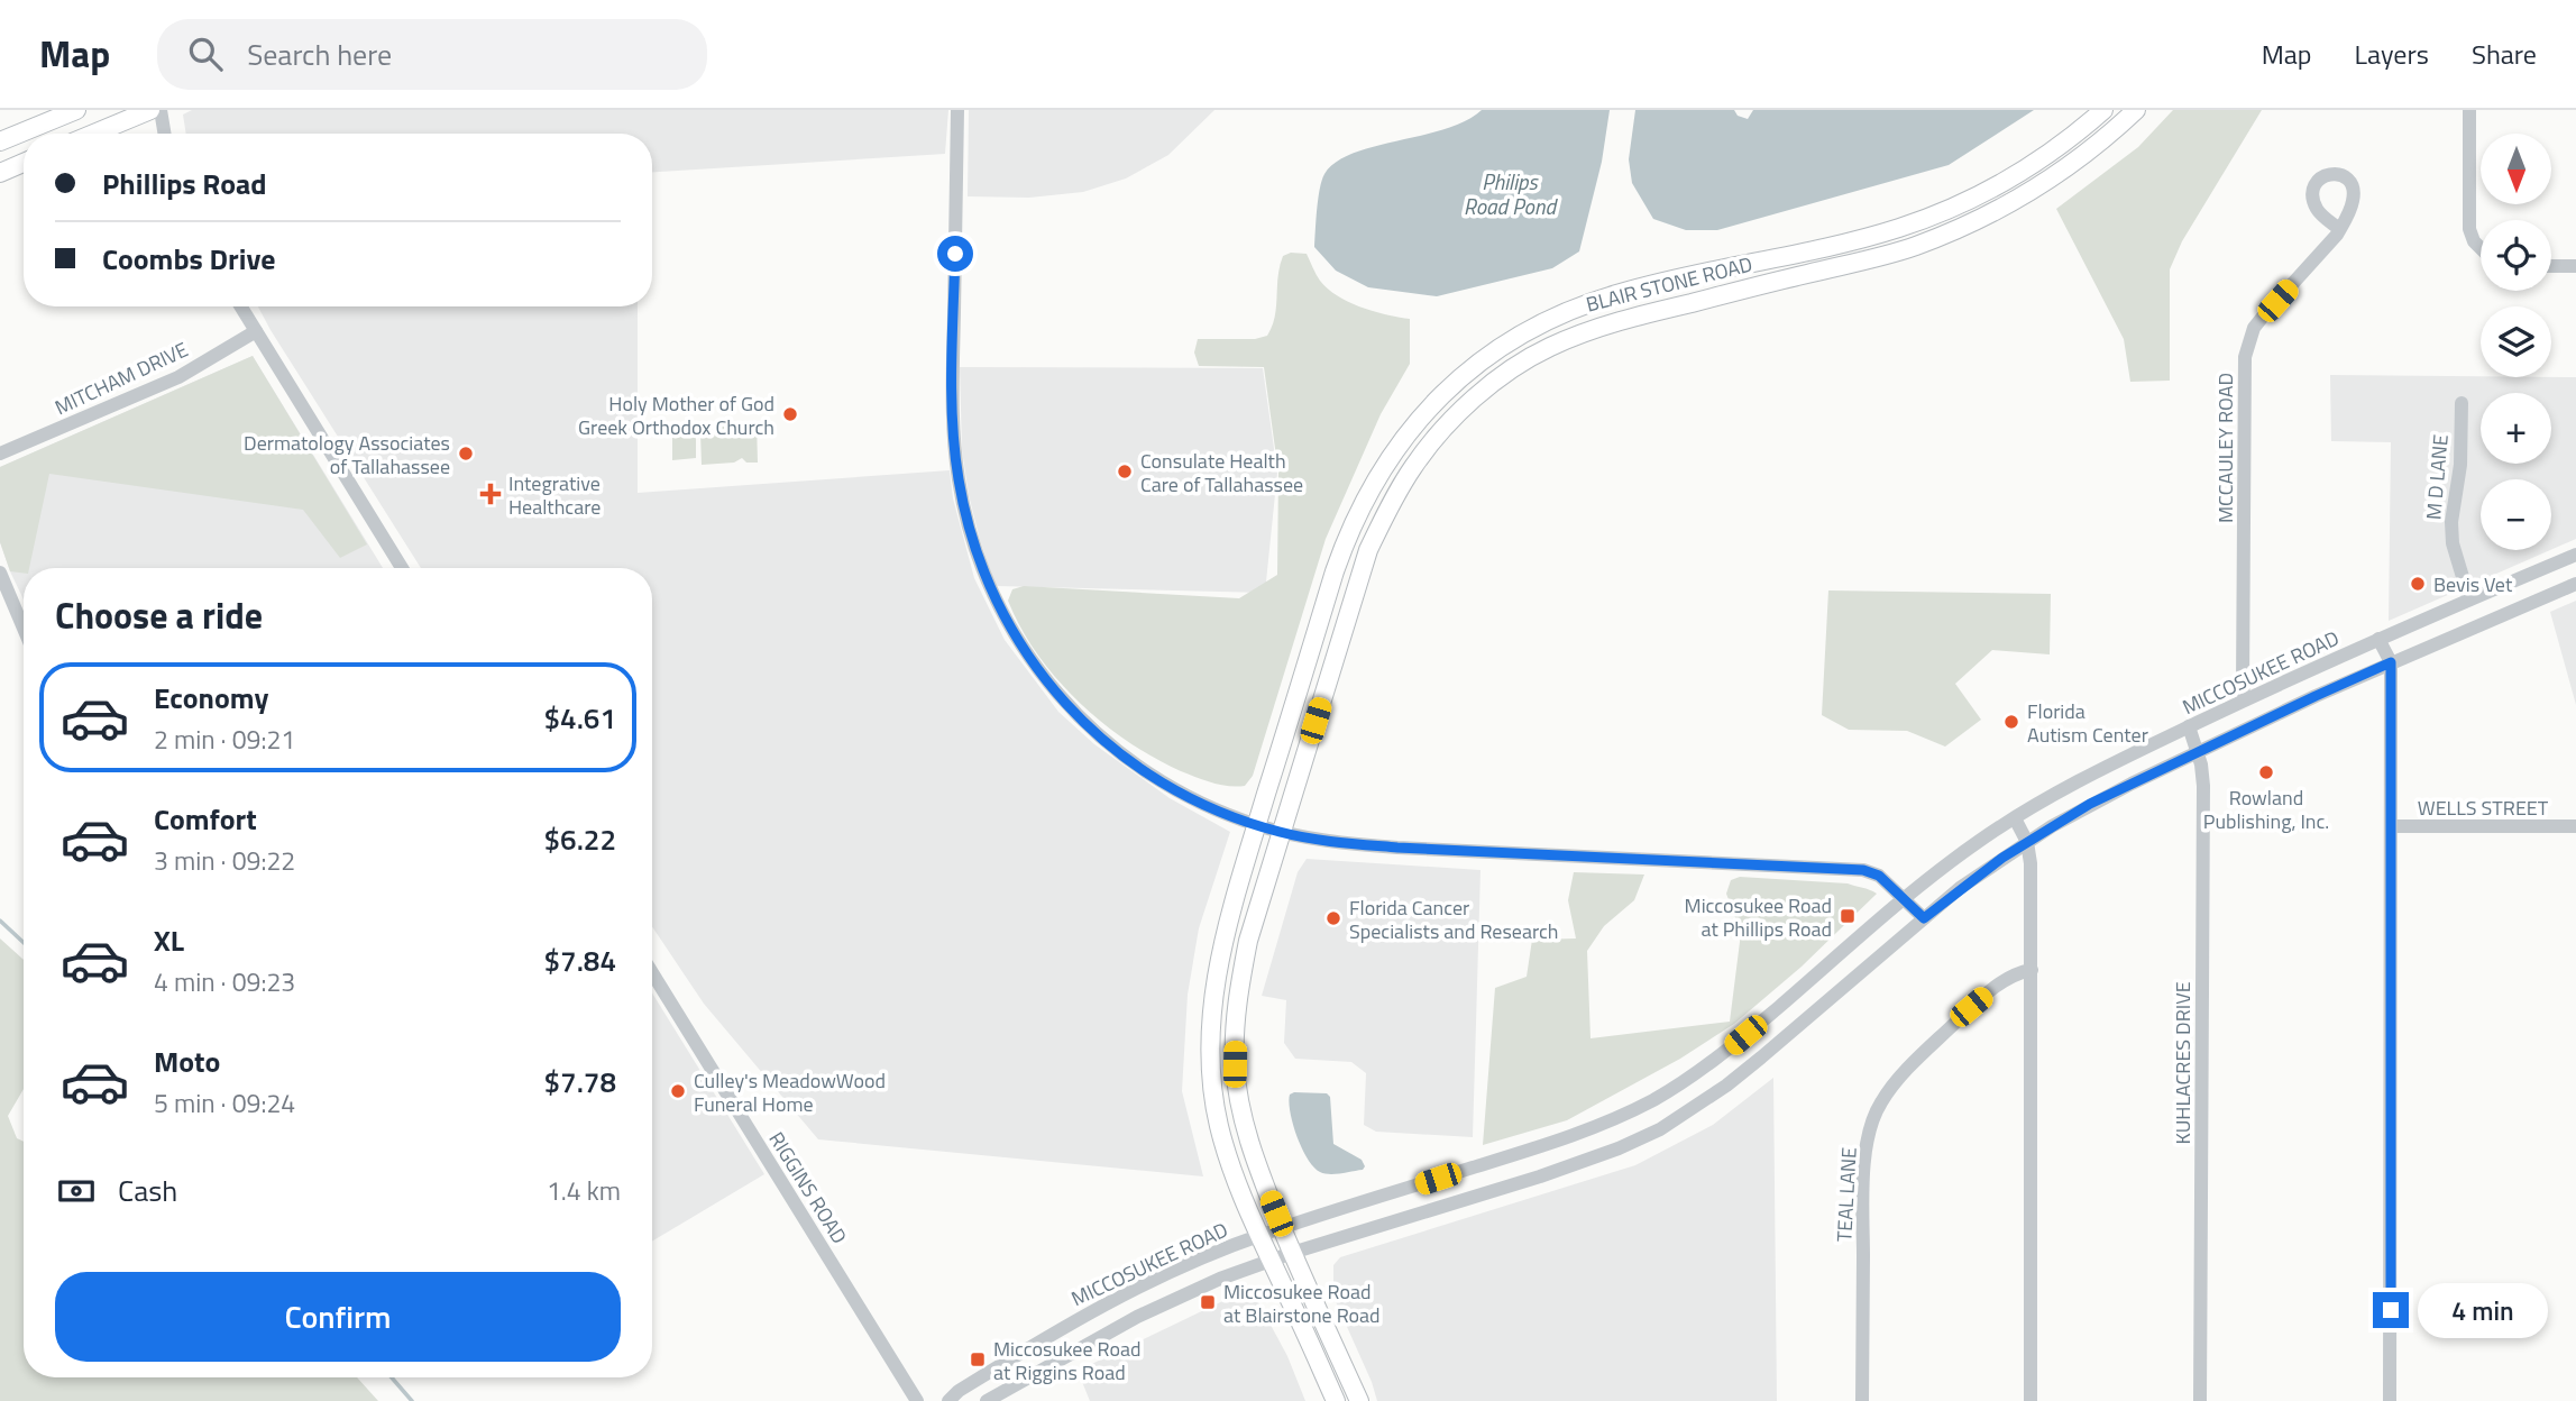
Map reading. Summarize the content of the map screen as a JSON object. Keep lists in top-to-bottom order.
{
  "streets": {
    "main road": ["BLAIR STONE ROAD"],
    "street": [
      "MITCHAM DRIVE",
      "MCCAULEY ROAD",
      "M D LANE",
      "MICCOSUKEE ROAD",
      "WELLS STREET",
      "KUHLACRES DRIVE",
      "RIGGINS ROAD",
      "TEAL LANE"
    ]
  },
  "crossings": [
    ["BLAIR STONE ROAD", "MICCOSUKEE ROAD"],
    ["MCCAULEY ROAD", "MICCOSUKEE ROAD"],
    ["M D LANE", "MICCOSUKEE ROAD"],
    ["MICCOSUKEE ROAD", "KUHLACRES DRIVE"]
  ],
  "water": ["Philips Road Pond"],
  "places": {
    "other": [
      "Holy Mother of God Greek Orthodox Church",
      "Dermatology Associates of Tallahassee",
      "Consulate Health Care of Tallahassee",
      "Bevis Vet",
      "Florida Autism Center",
      "Rowland Publishing, Inc.",
      "Florida Cancer Specialists and Research",
      "Culley's MeadowWood Funeral Home"
    ],
    "health": ["Integrative Healthcare"],
    "transit": ["Miccosukee Road at Phillips Road", "Miccosukee Road at Blairstone Road", "Miccosukee Road at Riggins Road"]
  },
  "north": "bottom",
  "page": {
    "header": "Map",
    "search": "Search here",
    "nav": ["Map", "Layers", "Share"],
    "map_buttons": ["+", "−"],
    "banner": ["Phillips Road", "Coombs Drive"],
    "heading": "Choose a ride",
    "list": [
      {
        "name": "Economy",
        "note": "2 min · 09:21",
        "value": "$4.61"
      },
      {
        "name": "Comfort",
        "note": "3 min · 09:22",
        "value": "$6.22"
      },
      {
        "name": "XL",
        "note": "4 min · 09:23",
        "value": "$7.84"
      },
      {
        "name": "Moto",
        "note": "5 min · 09:24",
        "value": "$7.78"
      }
    ],
    "pay": ["Cash", "1.4 km"],
    "buttons": "Confirm",
    "bubble": "4 min"
  }
}
